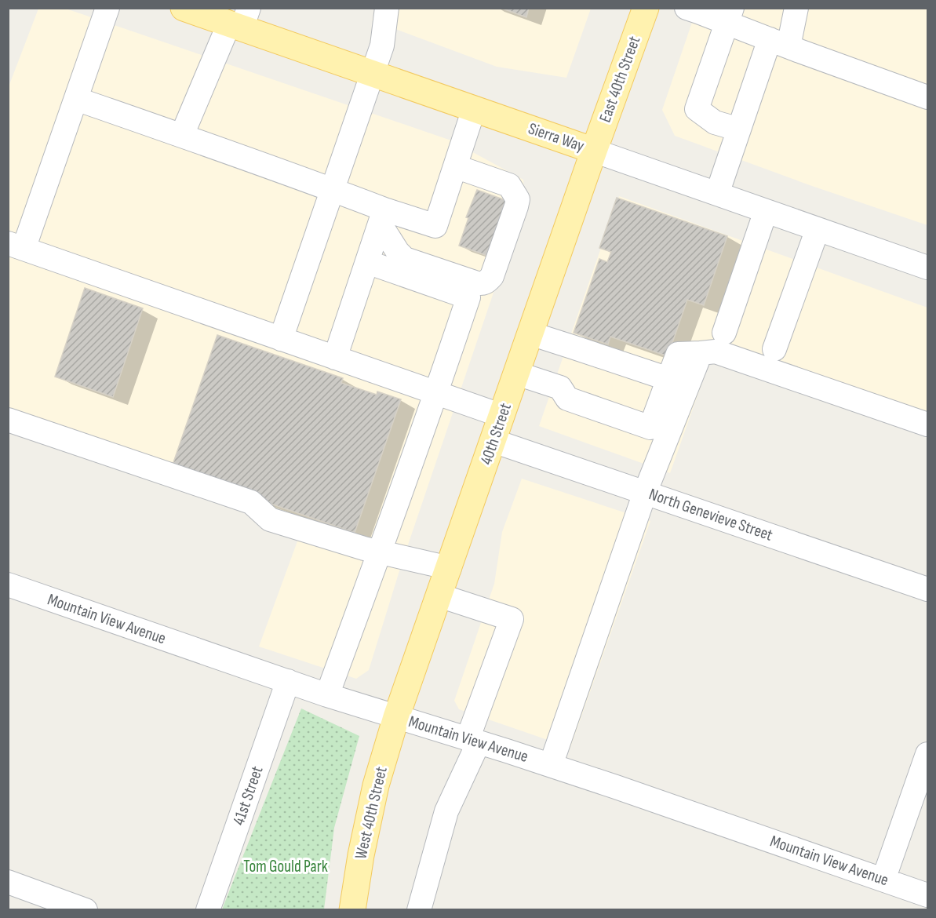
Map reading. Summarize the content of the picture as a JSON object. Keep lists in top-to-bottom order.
{
  "streets": {
    "main road": [
      "East 40th Street",
      "Sierra Way",
      "40th Street",
      "West 40th Street"
    ],
    "street": ["North Genevieve Street", "Mountain View Avenue", "41st Street"]
  },
  "crossings": [
    ["East 40th Street", "Sierra Way"],
    ["East 40th Street", "40th Street"],
    ["Sierra Way", "40th Street"],
    ["40th Street", "North Genevieve Street"],
    ["40th Street", "Mountain View Avenue"],
    ["40th Street", "West 40th Street"],
    ["Mountain View Avenue", "41st Street"],
    ["Mountain View Avenue", "West 40th Street"]
  ],
  "parks": ["Tom Gould Park"]
}
